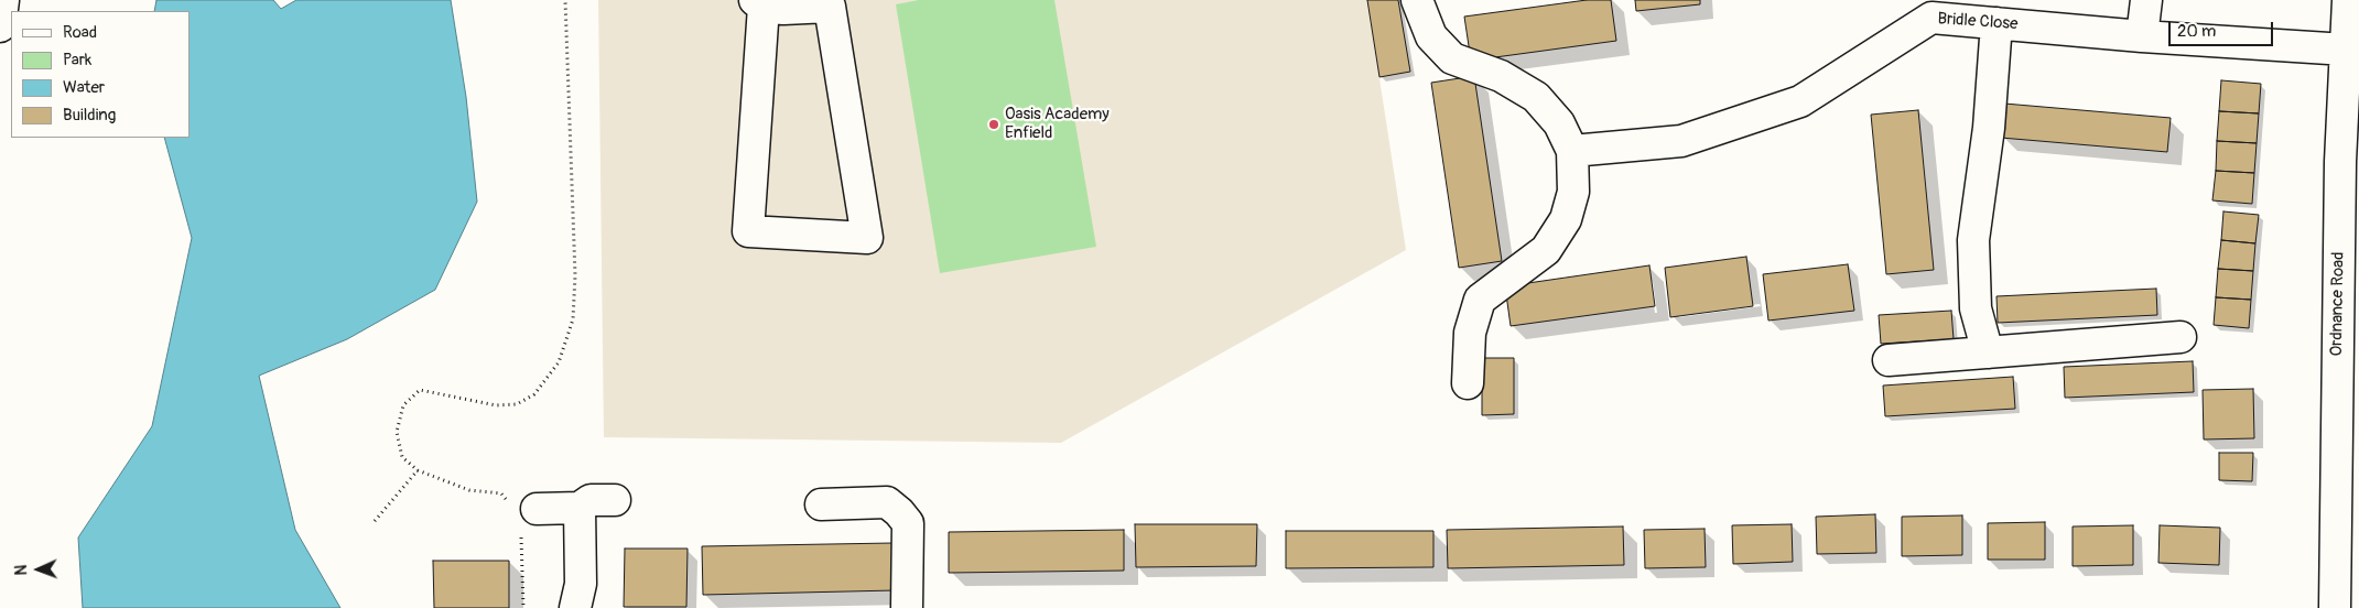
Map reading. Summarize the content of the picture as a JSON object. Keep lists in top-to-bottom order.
{
  "streets": {
    "street": ["Bridle Close", "Ordnance Road"]
  },
  "crossings": [
    ["Bridle Close", "Ordnance Road"]
  ],
  "places": ["Oasis Academy Enfield"],
  "legend": [
    "Road",
    "Park",
    "Water",
    "Building"
  ],
  "scale_bar": "20 m",
  "north": "left"
}
